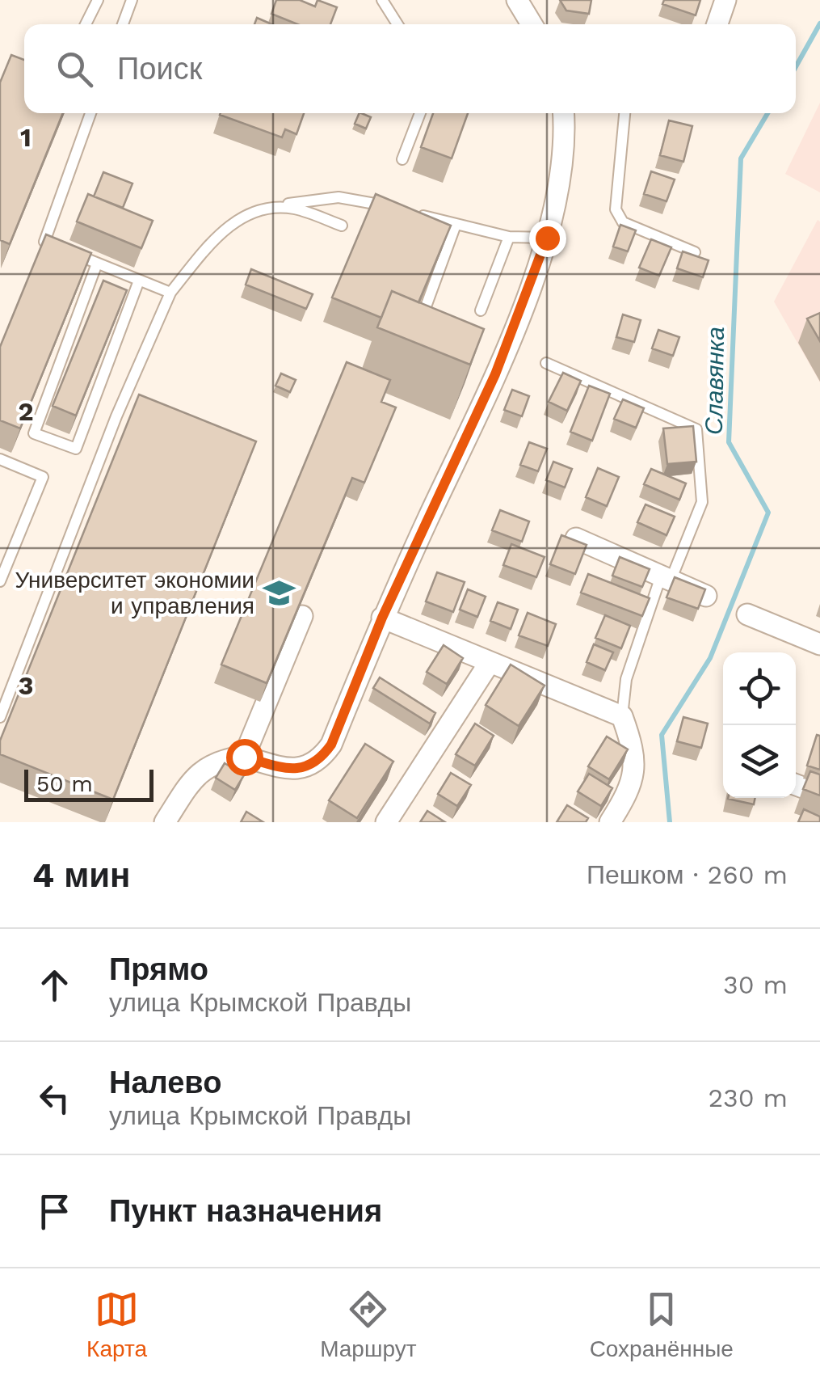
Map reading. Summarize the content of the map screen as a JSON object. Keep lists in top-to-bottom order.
{
  "water": ["Славянка"],
  "places": {
    "school or university": ["Университет экономии и управления"]
  },
  "scale_bar": "50 m",
  "page": {
    "search": "Поиск",
    "scale": "50 m",
    "heading": ["4 мин", "Пешком · 260 m"],
    "list": [
      ["Прямо", "улица Крымской Правды", "30 m"],
      ["Налево", "улица Крымской Правды", "230 m"],
      "Пункт назначения"
    ],
    "nav": ["Карта", "Маршрут", "Сохранённые"]
  },
  "grid": {
    "rows": ["1", "2", "3"]
  }
}
